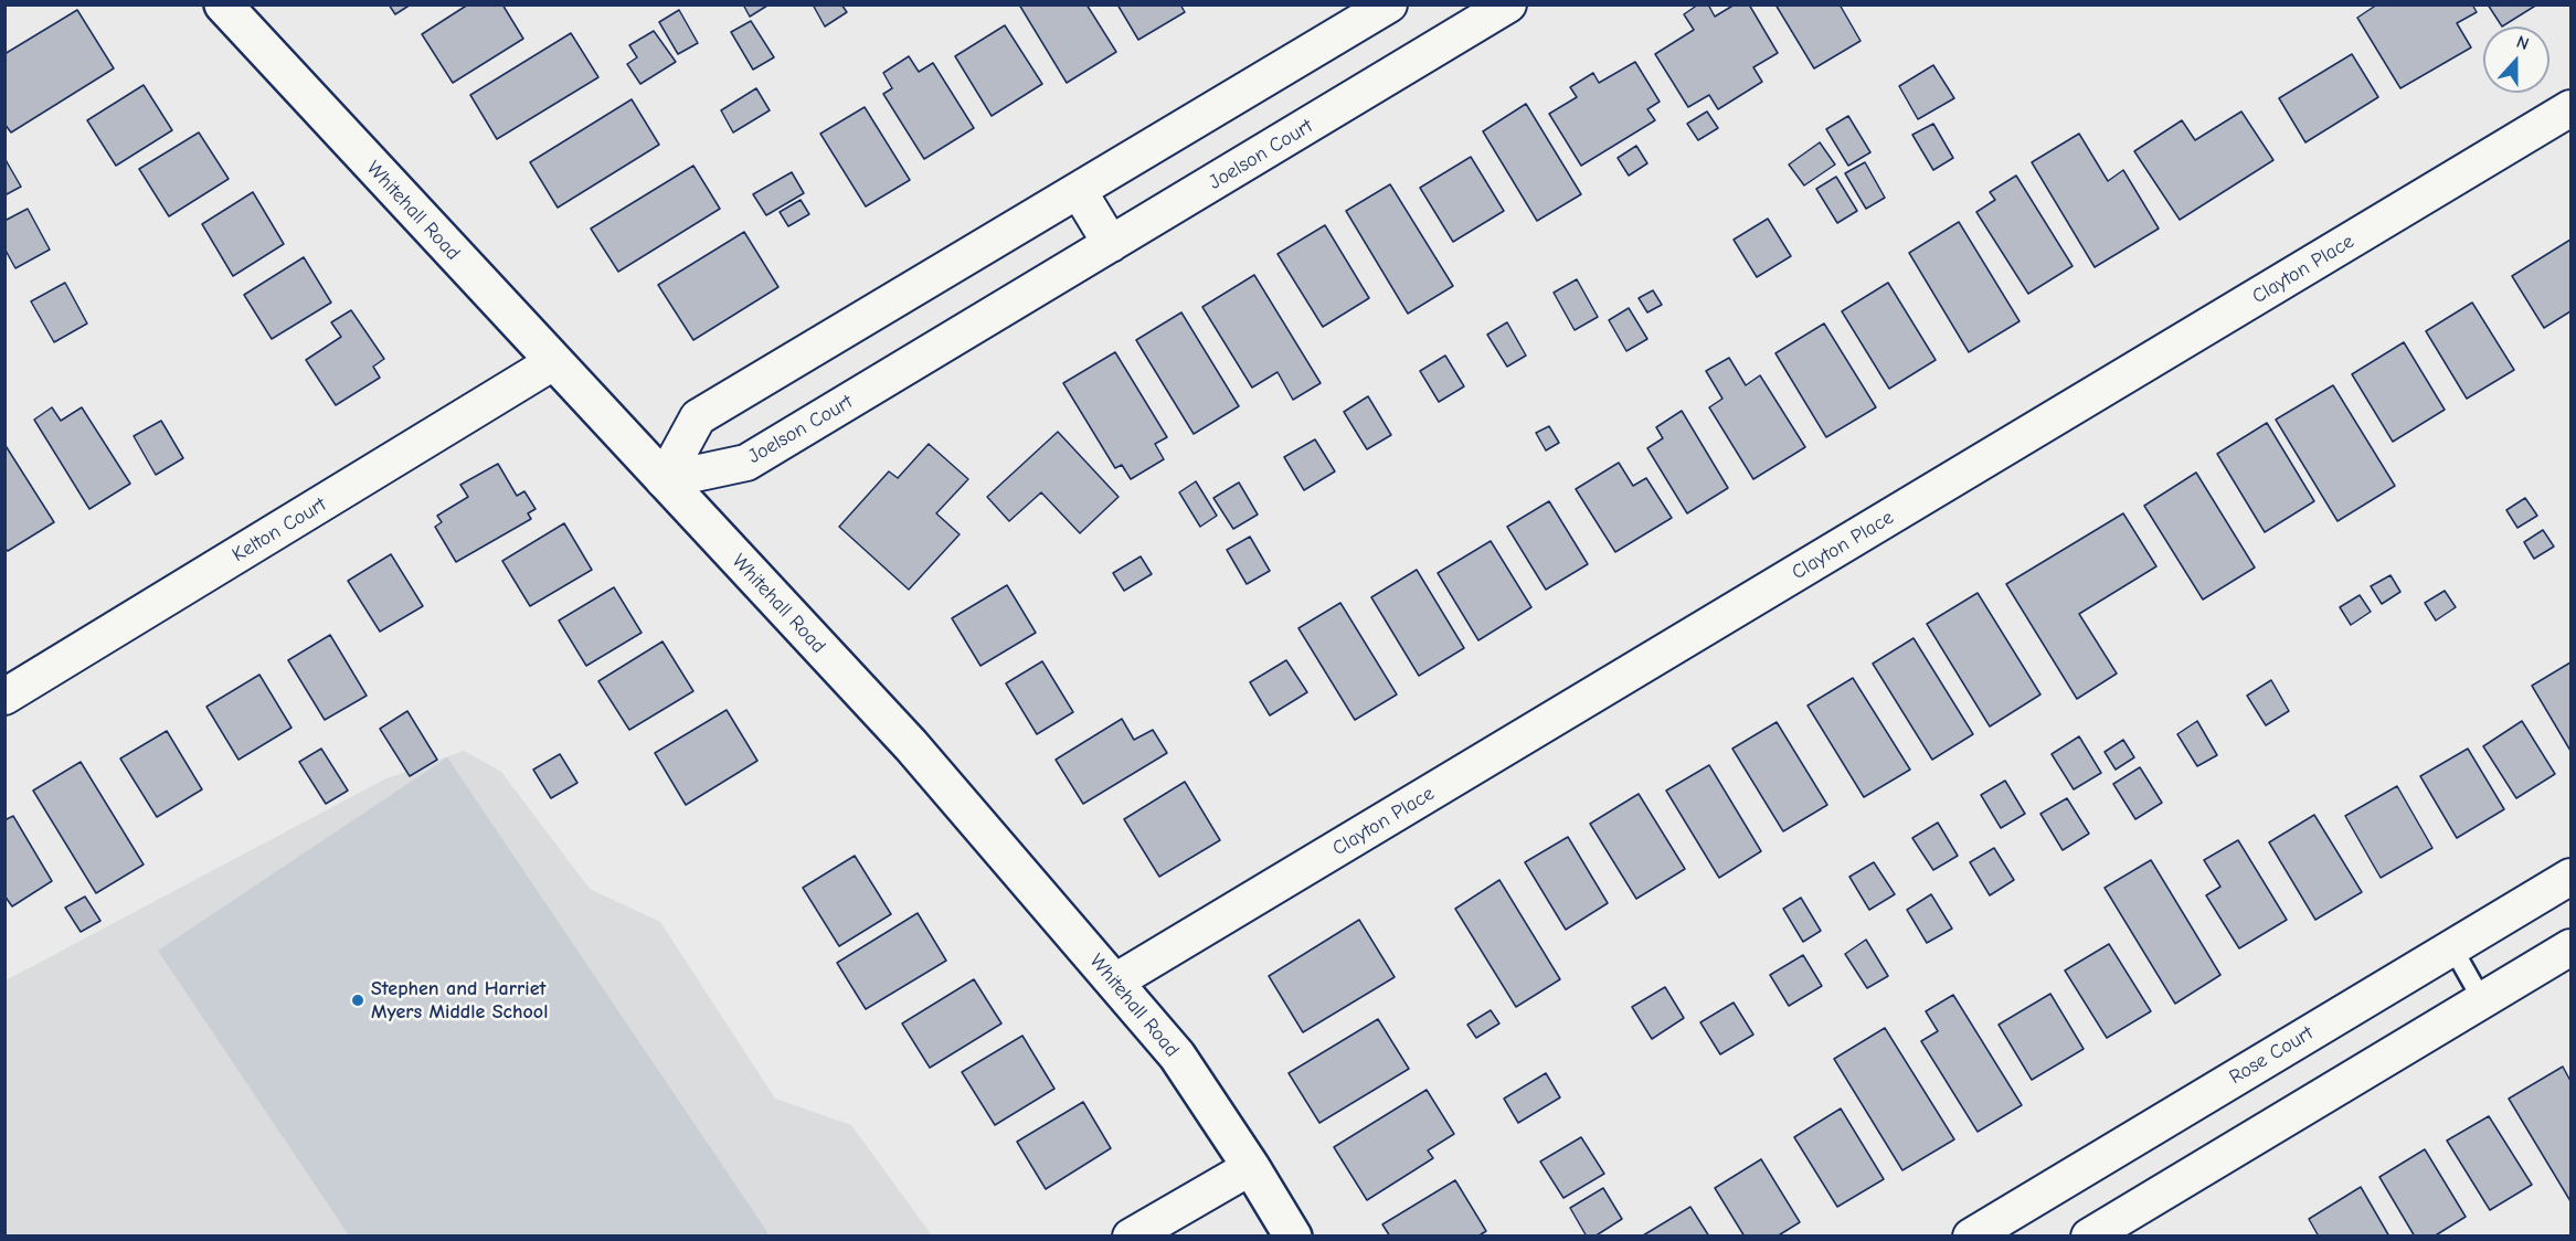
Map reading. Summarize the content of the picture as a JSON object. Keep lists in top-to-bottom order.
{
  "streets": {
    "street": [
      "Joelson Court",
      "Whitehall Road",
      "Clayton Place",
      "Kelton Court",
      "Rose Court"
    ]
  },
  "crossings": [
    ["Joelson Court", "Whitehall Road"],
    ["Whitehall Road", "Clayton Place"],
    ["Whitehall Road", "Kelton Court"]
  ],
  "places": ["Stephen and Harriet Myers Middle School"],
  "north": "top"
}
